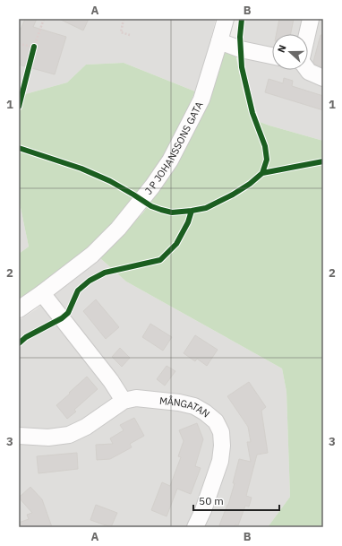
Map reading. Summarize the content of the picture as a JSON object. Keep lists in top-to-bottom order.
{
  "streets": {
    "street": ["J P JOHANSSONS GATA", "MÅNGATAN"]
  },
  "scale_bar": "50 m",
  "north": "left",
  "grid": {
    "columns": ["A", "B"],
    "rows": ["1", "2", "3"]
  }
}
